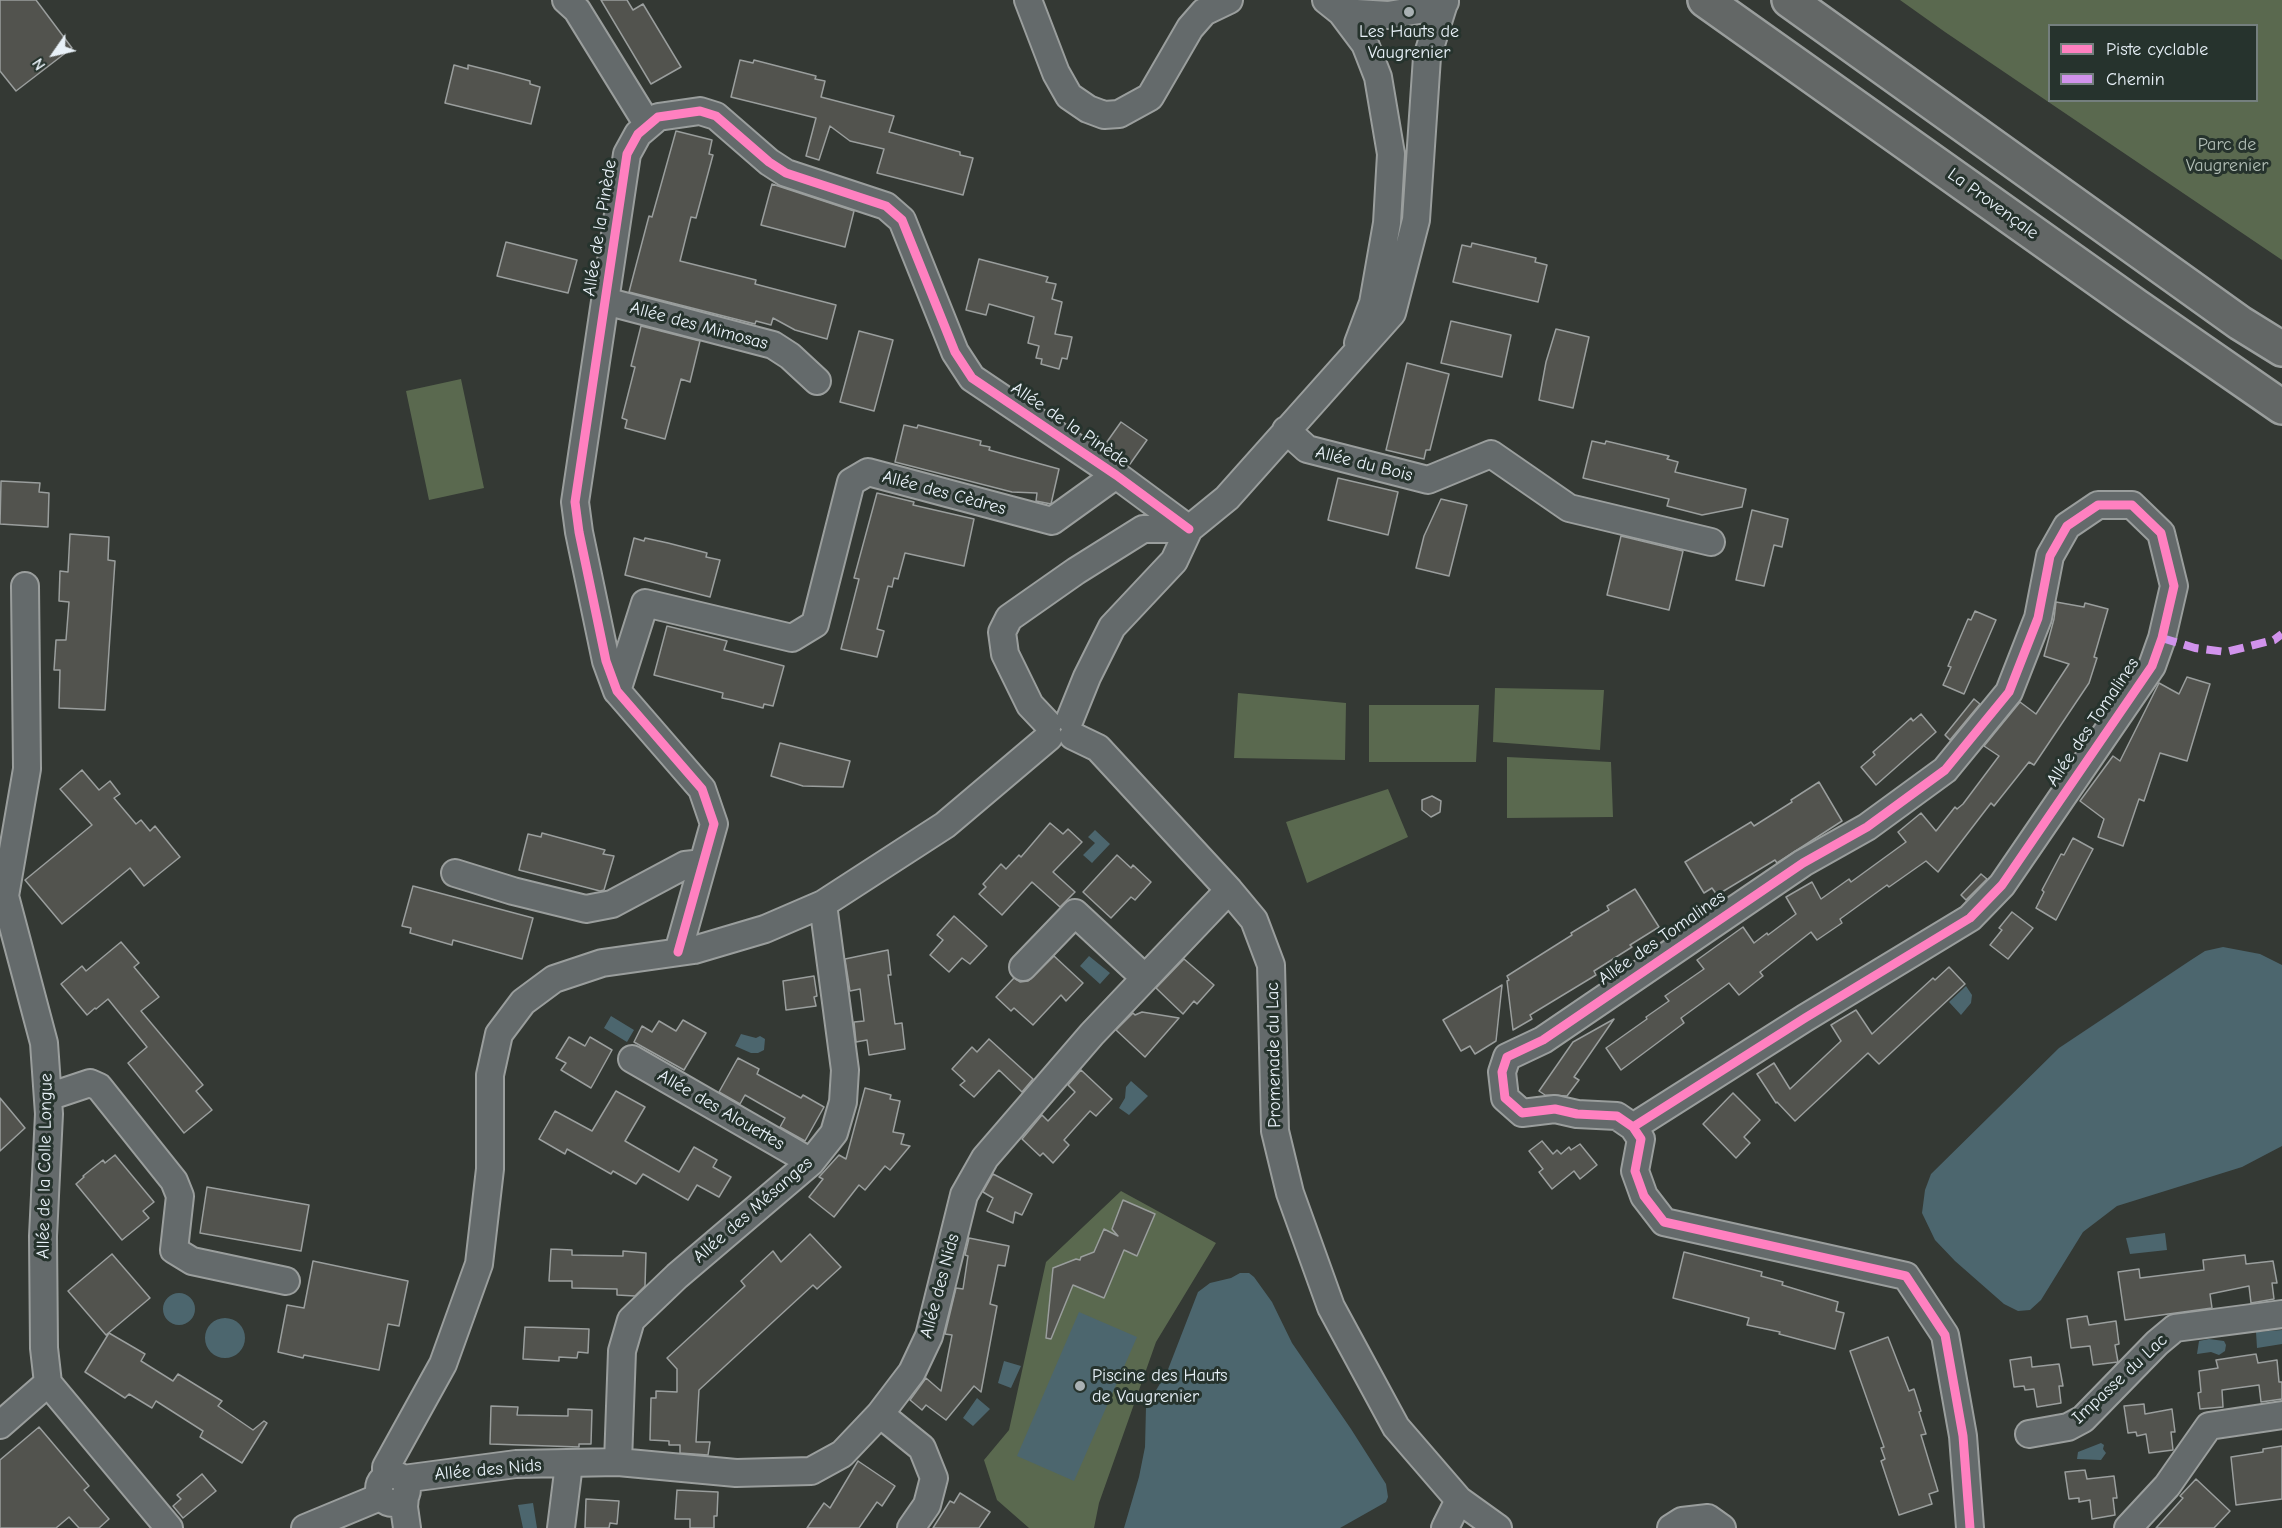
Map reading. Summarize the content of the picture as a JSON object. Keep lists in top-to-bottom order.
{
  "streets": {
    "highway": ["La Provençale"],
    "street": [
      "Allée de la Pinède",
      "Allée des Mimosas",
      "Allée du Bois",
      "Allée des Cèdres",
      "Allée des Tomalines",
      "Promenade du Lac",
      "Allée des Alouettes",
      "Allée de la Colle Longue",
      "Allée des Mésanges",
      "Allée des Nids",
      "Impasse du Lac"
    ]
  },
  "crossings": [
    ["Allée de la Pinède", "Allée des Mimosas"],
    ["Allée de la Pinède", "Allée des Cèdres"],
    ["Promenade du Lac", "Allée des Nids"],
    ["Allée des Alouettes", "Allée des Mésanges"],
    ["Allée des Mésanges", "Allée des Nids"]
  ],
  "parks": ["Parc de Vaugrenier"],
  "places": ["Les Hauts de Vaugrenier", "Piscine des Hauts de Vaugrenier"],
  "legend": ["Piste cyclable", "Chemin"],
  "north": "bottom left"
}
